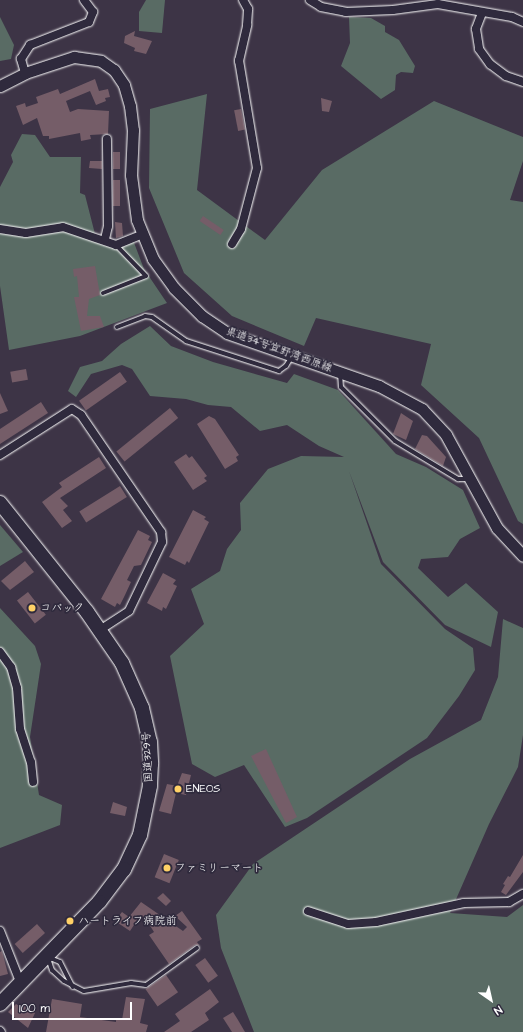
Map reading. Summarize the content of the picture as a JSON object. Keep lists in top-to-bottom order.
{
  "streets": {
    "highway": ["国道329号"],
    "main road": ["県道34号宜野湾西原線"]
  },
  "places": [
    "コバック",
    "ENEOS",
    "ファミリーマート",
    "ハートライフ病院前"
  ],
  "scale_bar": "100 m",
  "north": "bottom right"
}
